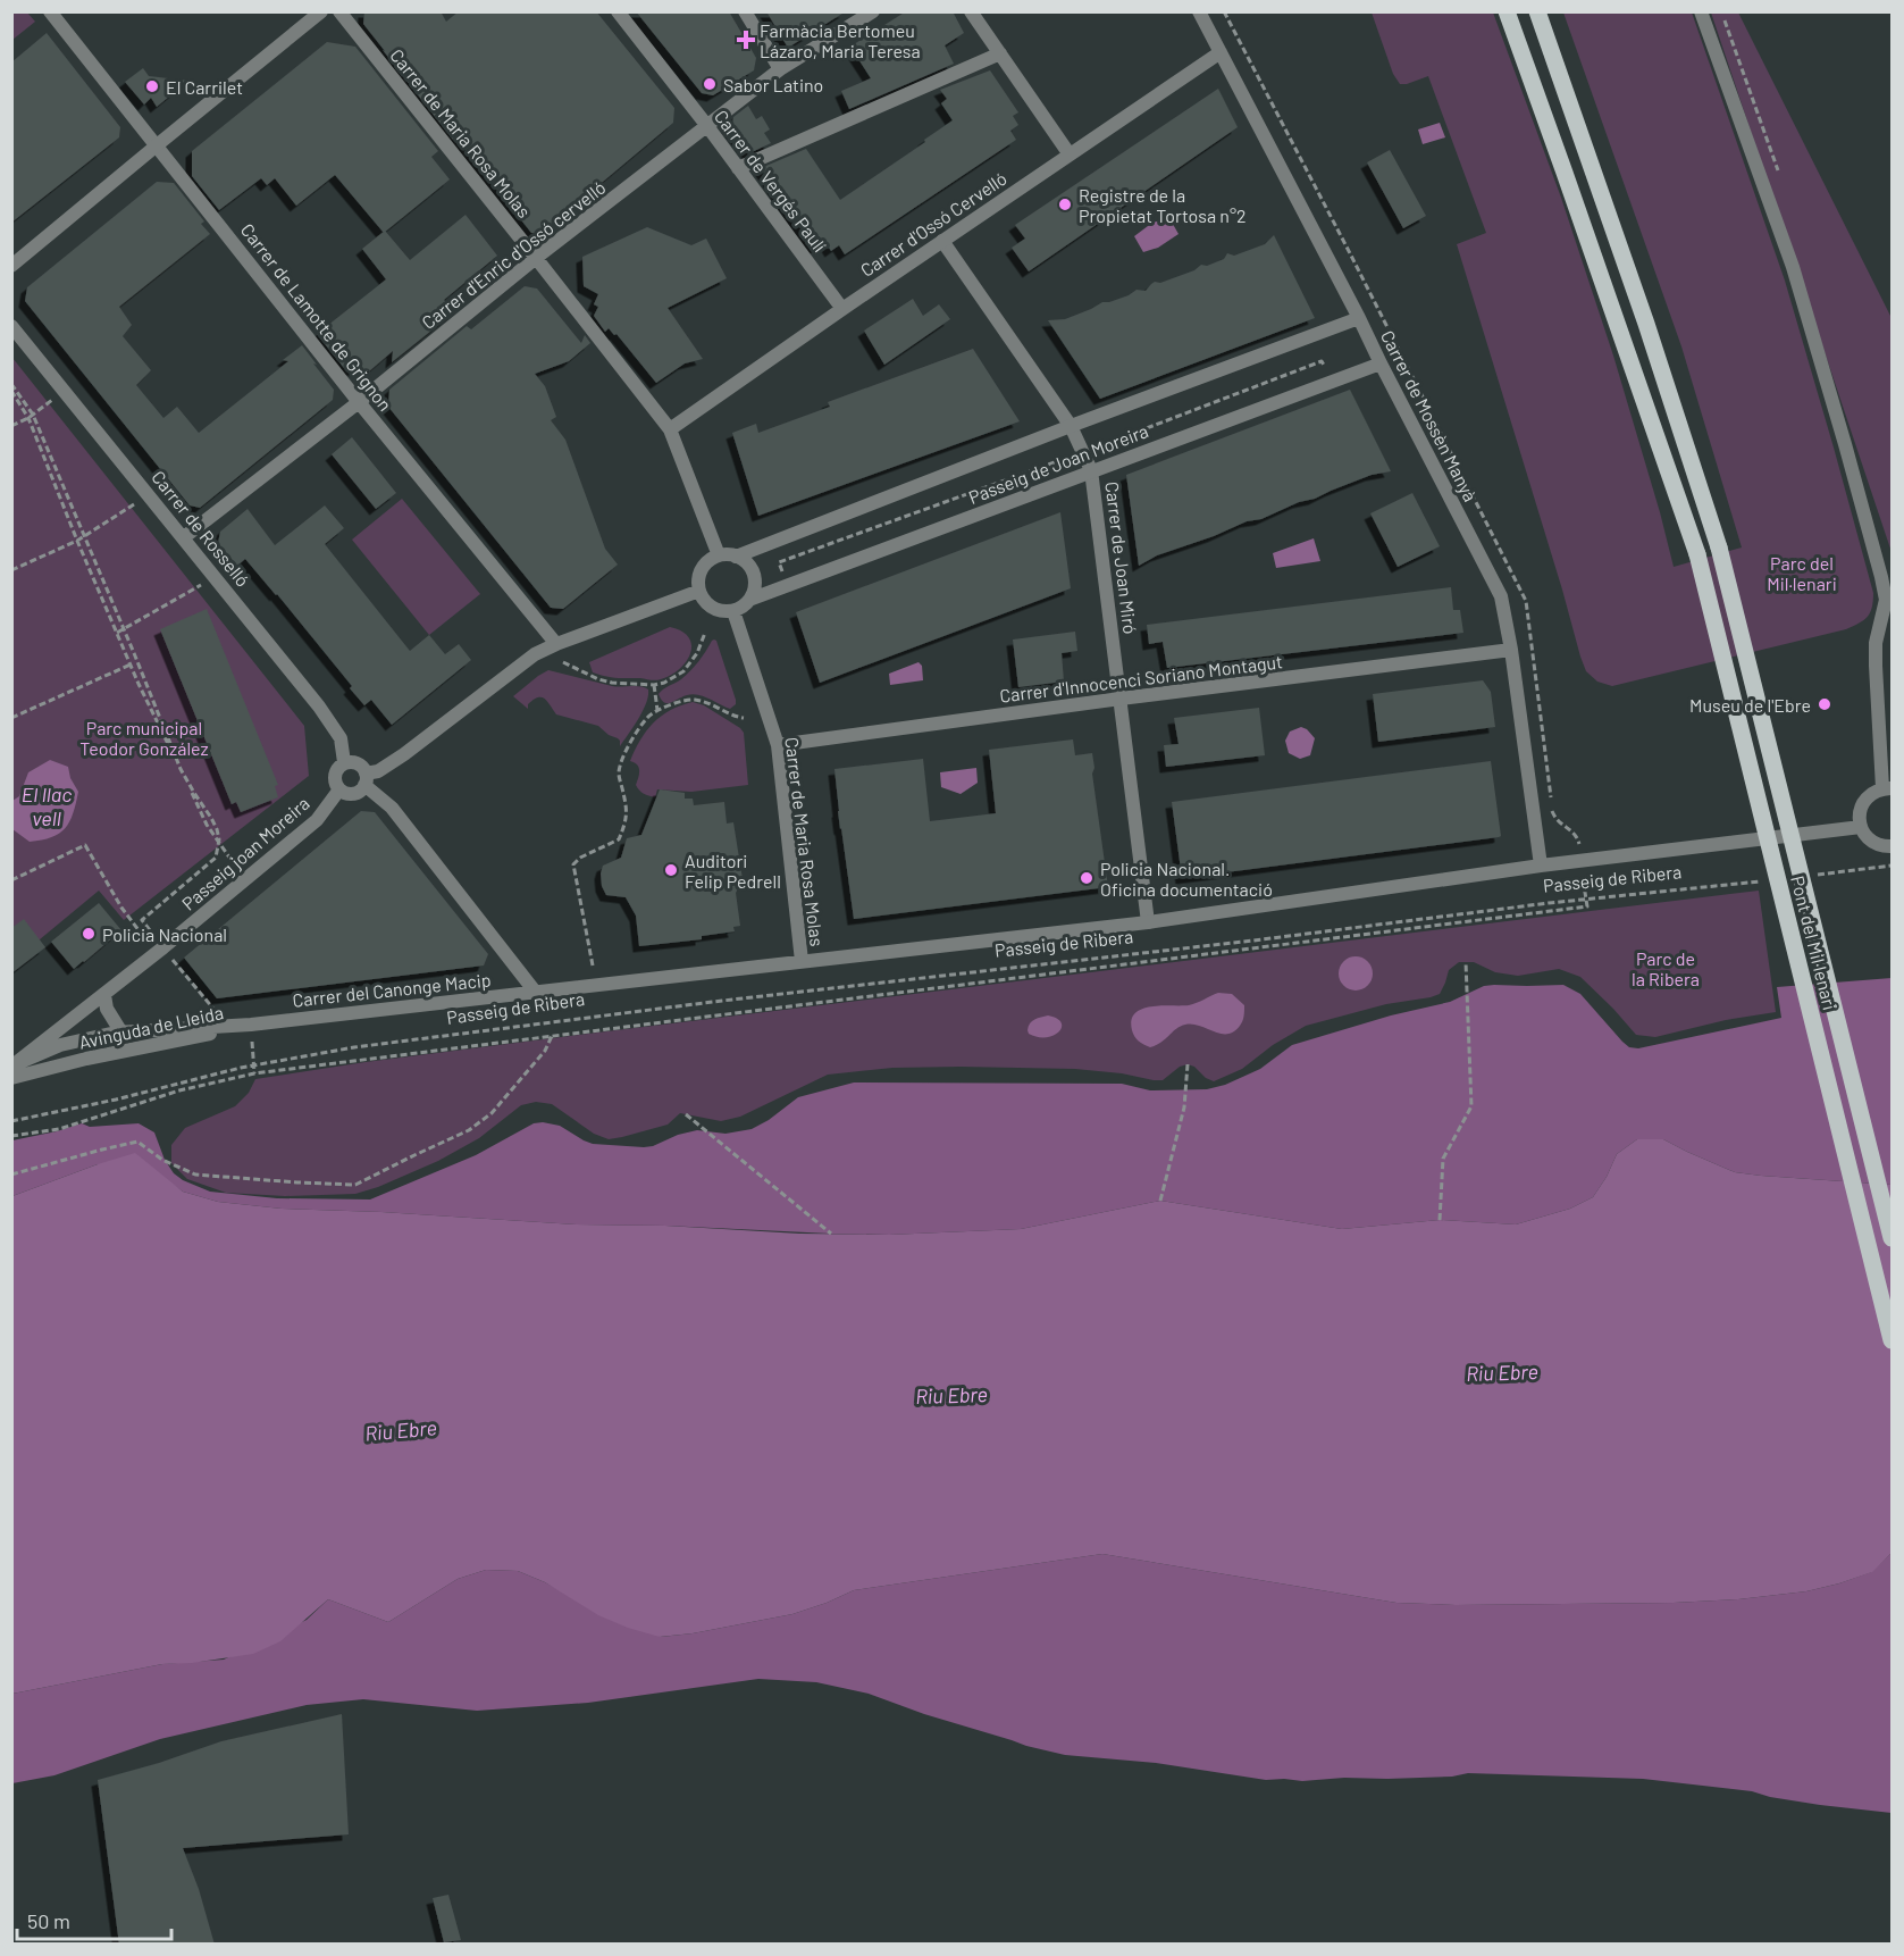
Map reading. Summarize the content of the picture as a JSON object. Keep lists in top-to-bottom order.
{
  "streets": {
    "main road": ["Pont del Mil·lenari"],
    "street": [
      "Carrer de Maria Rosa Molas",
      "Carrer de Vergés Paulí",
      "Carrer d'Ossó Cervelló",
      "Carrer d'Enric d'Ossó cervelló",
      "Carrer de Lamotte de Grignon",
      "Carrer de Mossèn Manyà",
      "Passeig de Joan Moreira",
      "Carrer de Rosselló",
      "Carrer de Joan Miró",
      "Carrer d'Innocenci Soriano Montagut",
      "Passeig joan Moreira",
      "Passeig de Ribera",
      "Carrer del Canonge Macip",
      "Avinguda de Lleida"
    ]
  },
  "crossings": [
    ["Carrer de Maria Rosa Molas", "Carrer d'Ossó Cervelló"],
    ["Carrer de Maria Rosa Molas", "Carrer d'Enric d'Ossó cervelló"],
    ["Carrer de Maria Rosa Molas", "Passeig de Joan Moreira"],
    ["Carrer de Maria Rosa Molas", "Carrer d'Innocenci Soriano Montagut"],
    ["Carrer de Maria Rosa Molas", "Passeig de Ribera"],
    ["Carrer de Vergés Paulí", "Carrer d'Ossó Cervelló"],
    ["Carrer de Vergés Paulí", "Carrer d'Enric d'Ossó cervelló"],
    ["Carrer d'Ossó Cervelló", "Carrer de Mossèn Manyà"],
    ["Carrer d'Ossó Cervelló", "Carrer de Joan Miró"],
    ["Carrer d'Enric d'Ossó cervelló", "Carrer de Lamotte de Grignon"],
    ["Carrer d'Enric d'Ossó cervelló", "Carrer de Rosselló"],
    ["Carrer de Mossèn Manyà", "Passeig de Joan Moreira"],
    ["Carrer de Mossèn Manyà", "Carrer d'Innocenci Soriano Montagut"],
    ["Carrer de Mossèn Manyà", "Passeig de Ribera"],
    ["Passeig de Joan Moreira", "Carrer de Joan Miró"],
    ["Carrer de Rosselló", "Passeig joan Moreira"],
    ["Carrer de Joan Miró", "Carrer d'Innocenci Soriano Montagut"],
    ["Carrer de Joan Miró", "Passeig de Ribera"],
    ["Passeig joan Moreira", "Avinguda de Lleida"],
    ["Passeig de Ribera", "Carrer del Canonge Macip"],
    ["Carrer del Canonge Macip", "Avinguda de Lleida"]
  ],
  "water": ["El llac vell", "Riu Ebre"],
  "parks": ["Parc del Mil·lenari", "Parc municipal Teodor González", "Parc de la Ribera"],
  "places": {
    "health": ["Farmàcia Bertomeu Lázaro, Maria Teresa"],
    "other": [
      "Sabor Latino",
      "El Carrilet",
      "Registre de la Propietat Tortosa n°2",
      "Museu de l'Ebre",
      "Auditori Felip Pedrell",
      "Policia Nacional. Oficina documentació",
      "Policia Nacional"
    ]
  },
  "scale_bar": "50 m"
}
